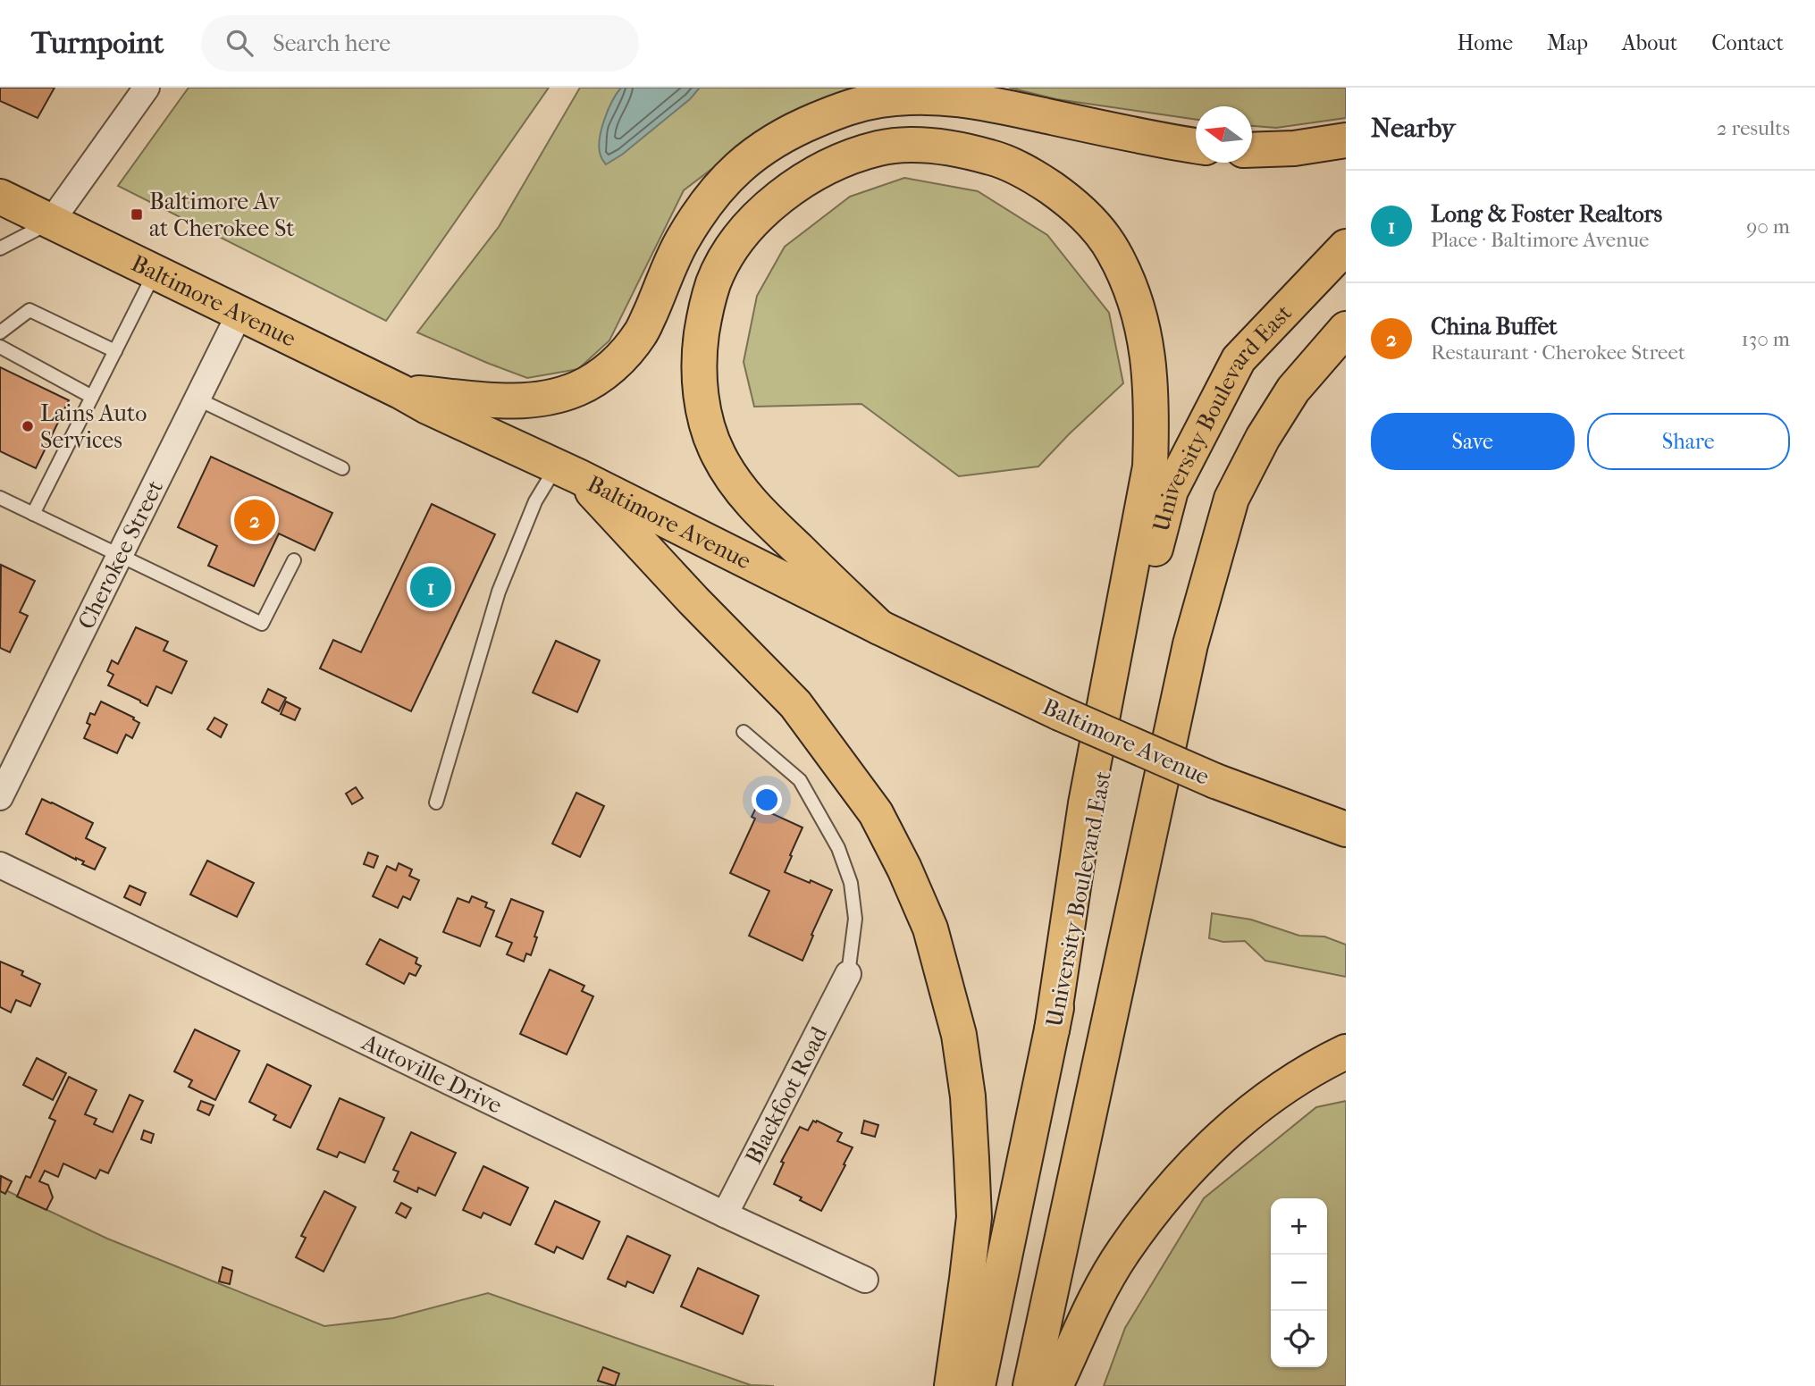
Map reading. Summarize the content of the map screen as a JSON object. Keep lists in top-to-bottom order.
{
  "streets": {
    "main road": ["Baltimore Avenue", "University Boulevard East"],
    "street": ["Cherokee Street", "Autoville Drive", "Blackfoot Road"]
  },
  "crossings": [
    ["Baltimore Avenue", "Cherokee Street"],
    ["Autoville Drive", "Blackfoot Road"]
  ],
  "places": {
    "transit": ["Baltimore Av at Cherokee St"],
    "other": ["Lains Auto Services"]
  },
  "north": "left",
  "page": {
    "header": "Turnpoint",
    "search": "Search here",
    "nav": [
      "Home",
      "Map",
      "About",
      "Contact"
    ],
    "heading": ["Nearby", "2 results"],
    "list": [
      {
        "mark": "1",
        "name": "Long & Foster Realtors",
        "note": "Place · Baltimore Avenue",
        "value": "90 m"
      },
      {
        "mark": "2",
        "name": "China Buffet",
        "note": "Restaurant · Cherokee Street",
        "value": "130 m"
      }
    ],
    "buttons": ["Save", "Share"],
    "pins": ["2", "1"],
    "map_buttons": ["+", "−"]
  }
}
